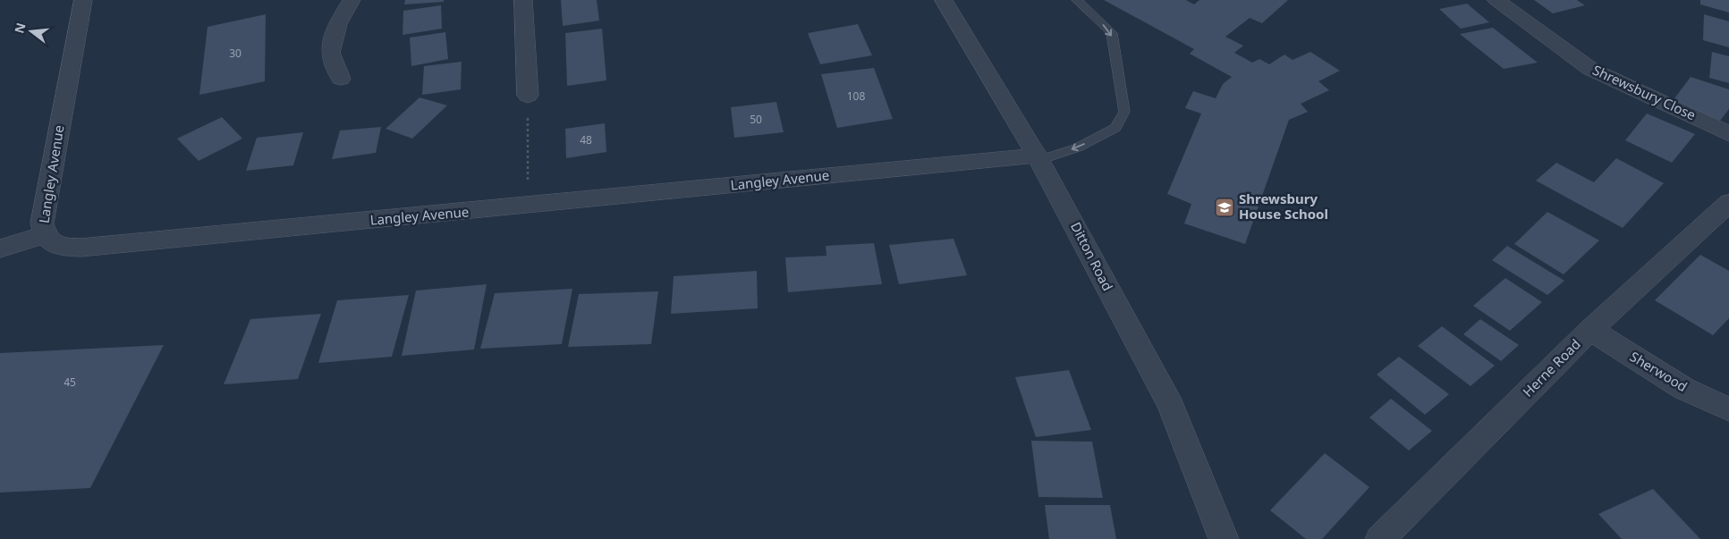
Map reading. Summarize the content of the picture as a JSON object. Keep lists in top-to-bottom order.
{
  "streets": {
    "street": [
      "Shrewsbury Close",
      "Langley Avenue",
      "Ditton Road",
      "Herne Road",
      "Sherwood"
    ]
  },
  "crossings": [
    ["Langley Avenue", "Ditton Road"],
    ["Herne Road", "Sherwood"]
  ],
  "places": {
    "school or university": ["Shrewsbury House School"]
  },
  "house_numbers": [
    "30",
    "108",
    "50",
    "48",
    "45"
  ],
  "north": "left"
}
